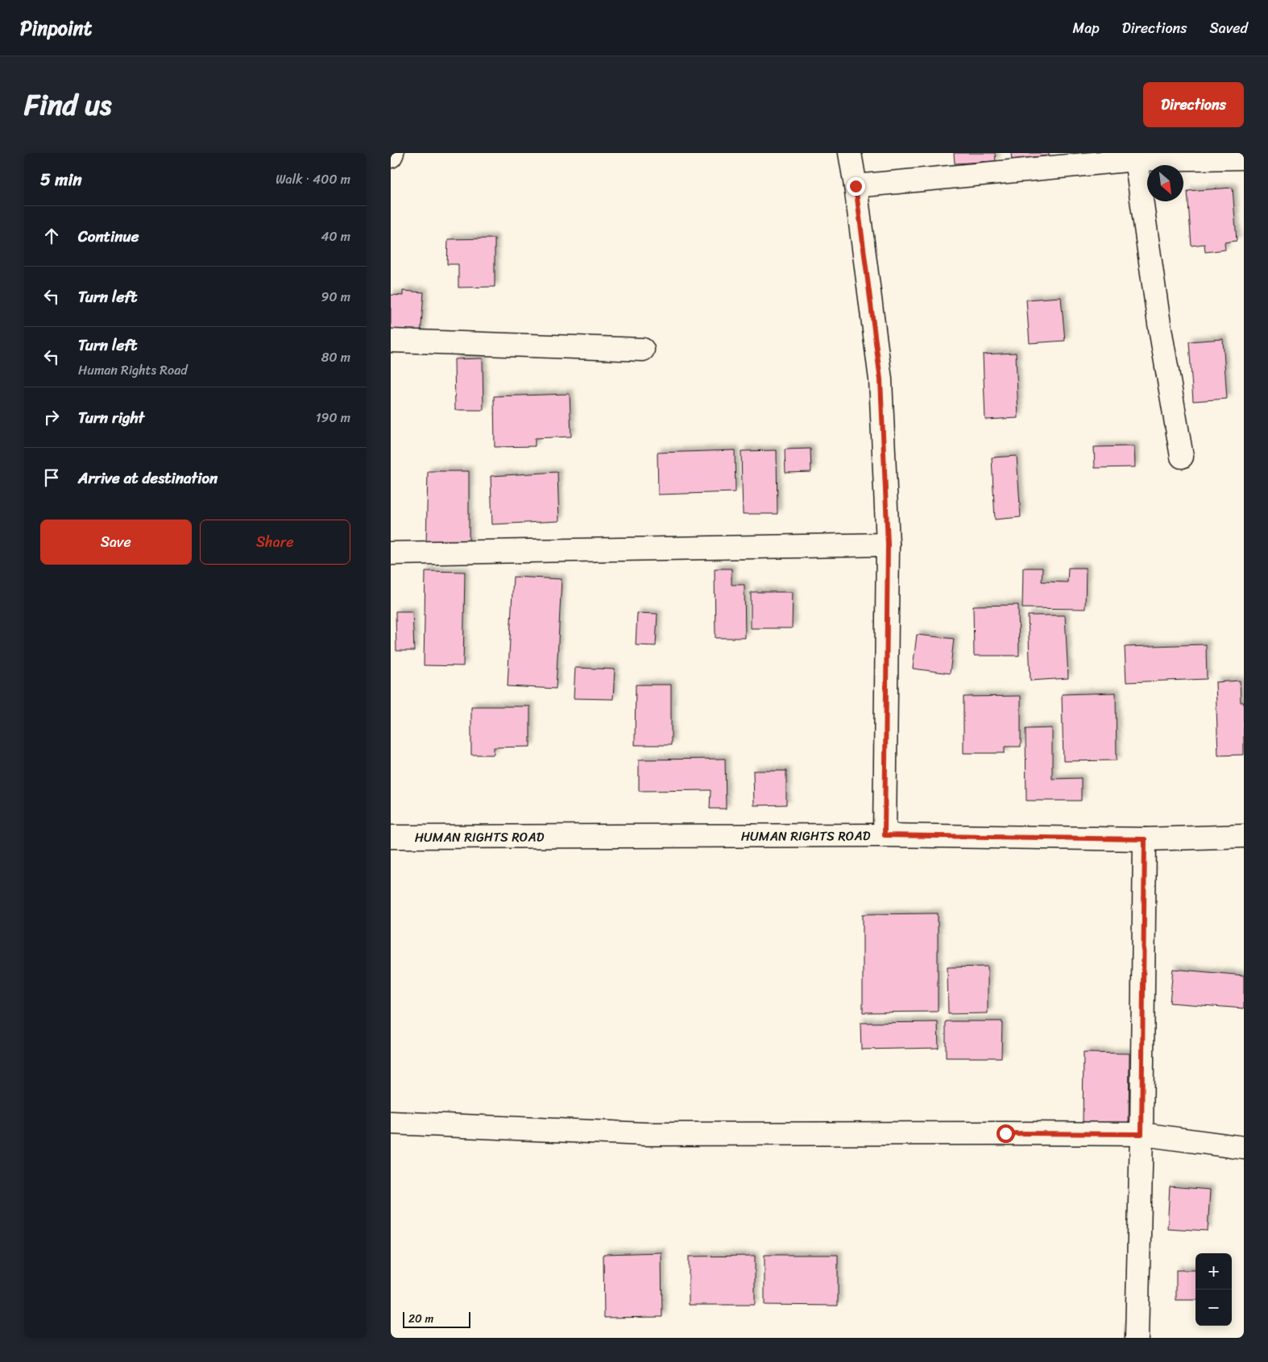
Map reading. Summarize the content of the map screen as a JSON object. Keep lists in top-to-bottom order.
{
  "streets": {
    "street": ["HUMAN RIGHTS ROAD"]
  },
  "scale_bar": "20 m",
  "north": "bottom right",
  "page": {
    "header": "Pinpoint",
    "nav": ["Map", "Directions", "Saved"],
    "title": "Find us",
    "buttons": [
      "Directions",
      ["Save", "Share"]
    ],
    "heading": ["5 min", "Walk · 400 m"],
    "list": [
      ["Continue", "40 m"],
      ["Turn left", "90 m"],
      ["Turn left", "Human Rights Road", "80 m"],
      ["Turn right", "190 m"],
      "Arrive at destination"
    ],
    "map_buttons": ["+", "−"],
    "scale": "20 m"
  }
}
